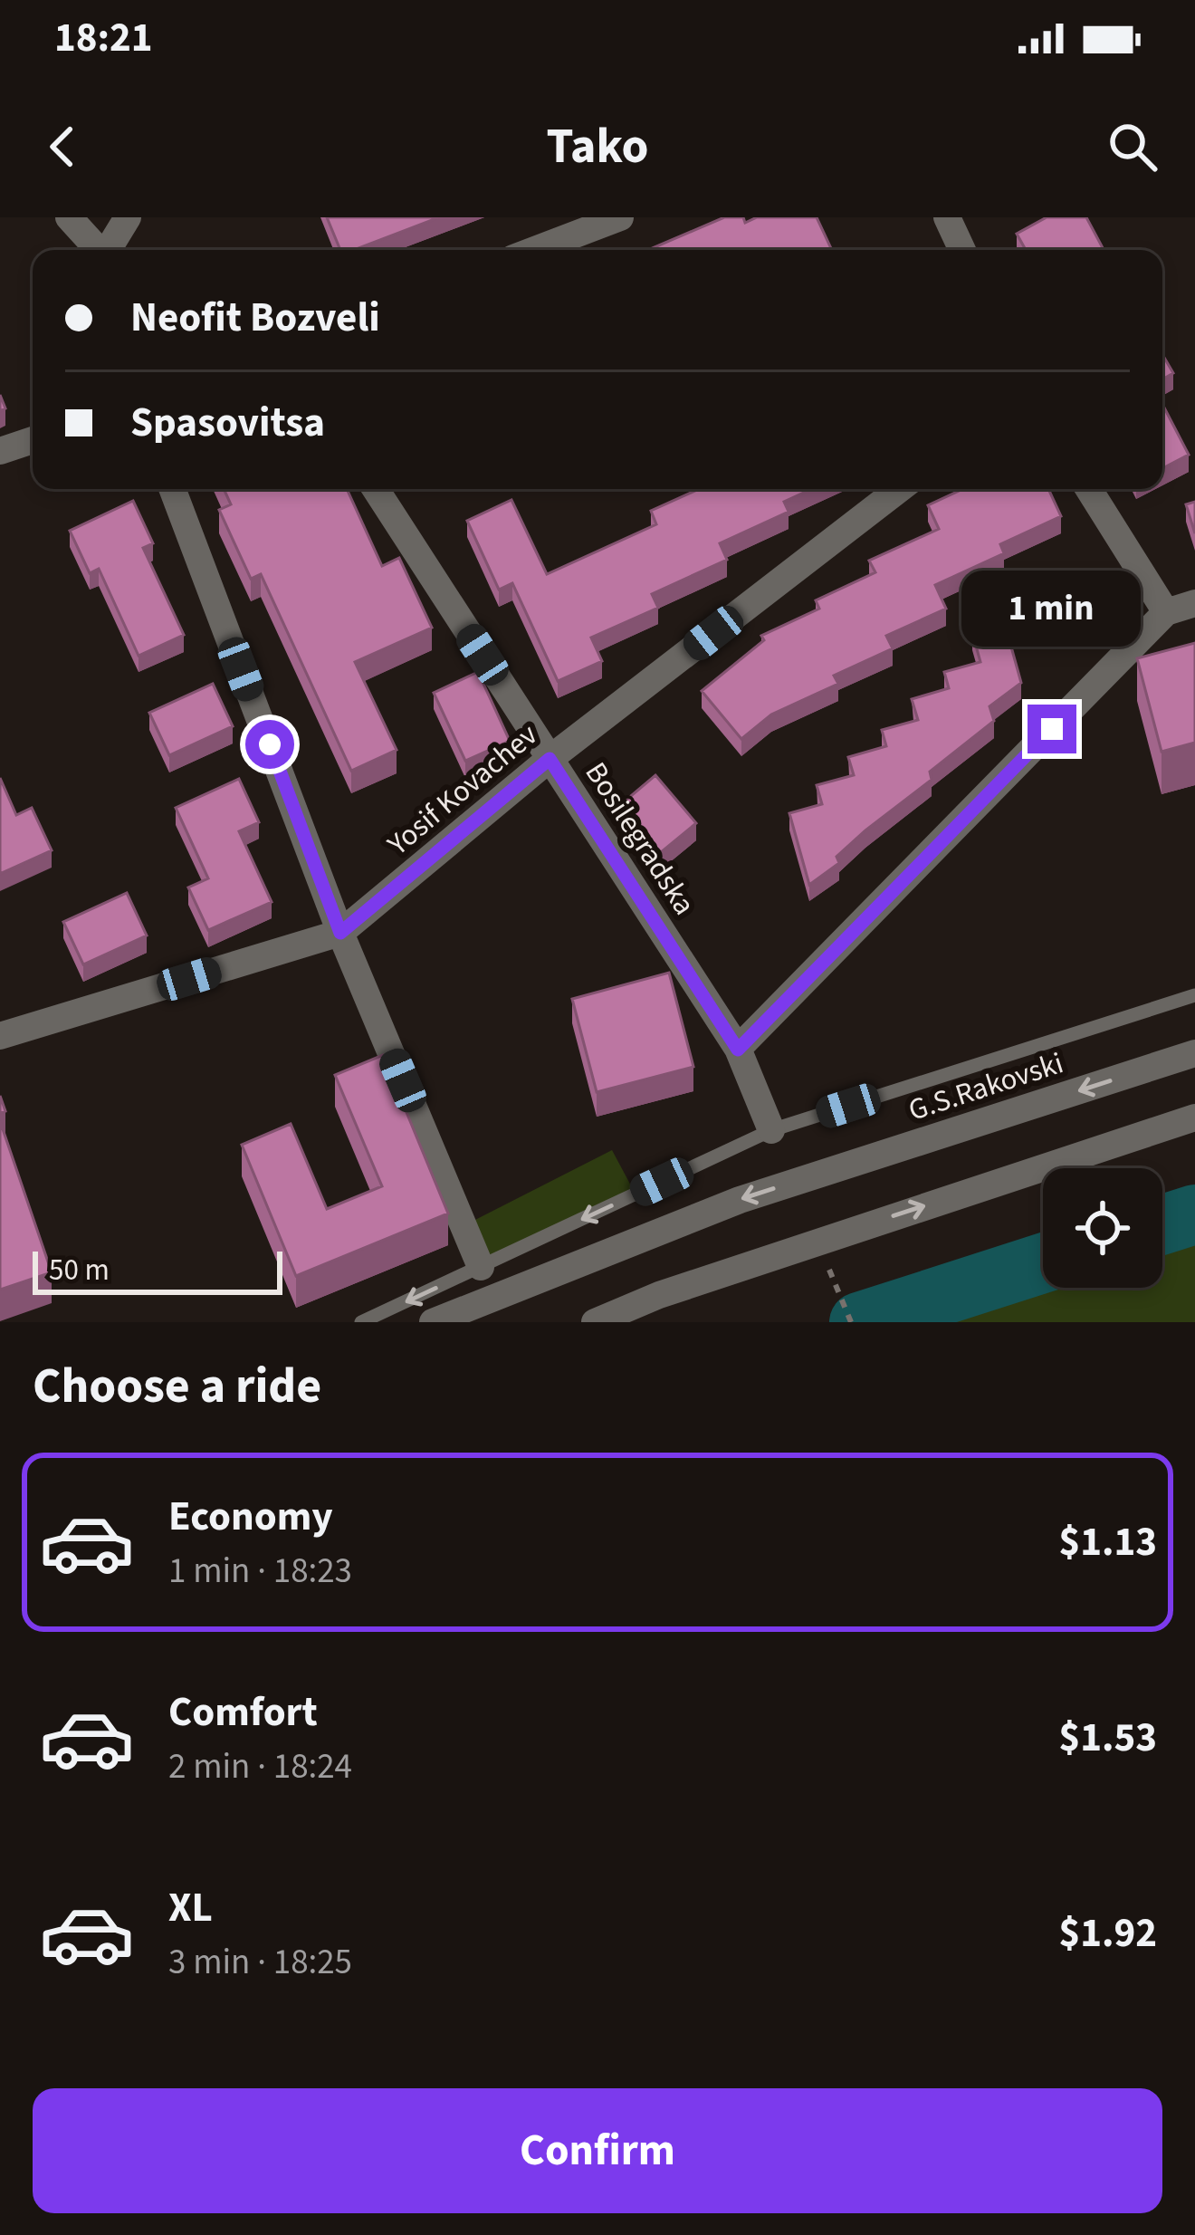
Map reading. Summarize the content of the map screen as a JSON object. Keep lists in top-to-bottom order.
{
  "streets": {
    "street": ["Yosif Kovachev", "Bosilegradska", "G.S.Rakovski"]
  },
  "crossings": [
    ["Yosif Kovachev", "Bosilegradska"]
  ],
  "scale_bar": "50 m",
  "page": {
    "status": "18:21",
    "header": "Tako",
    "banner": ["Neofit Bozveli", "Spasovitsa"],
    "bubble": "1 min",
    "scale": "50 m",
    "heading": "Choose a ride",
    "list": [
      {
        "name": "Economy",
        "note": "1 min · 18:23",
        "value": "$1.13"
      },
      {
        "name": "Comfort",
        "note": "2 min · 18:24",
        "value": "$1.53"
      },
      {
        "name": "XL",
        "note": "3 min · 18:25",
        "value": "$1.92"
      }
    ],
    "buttons": "Confirm"
  }
}
